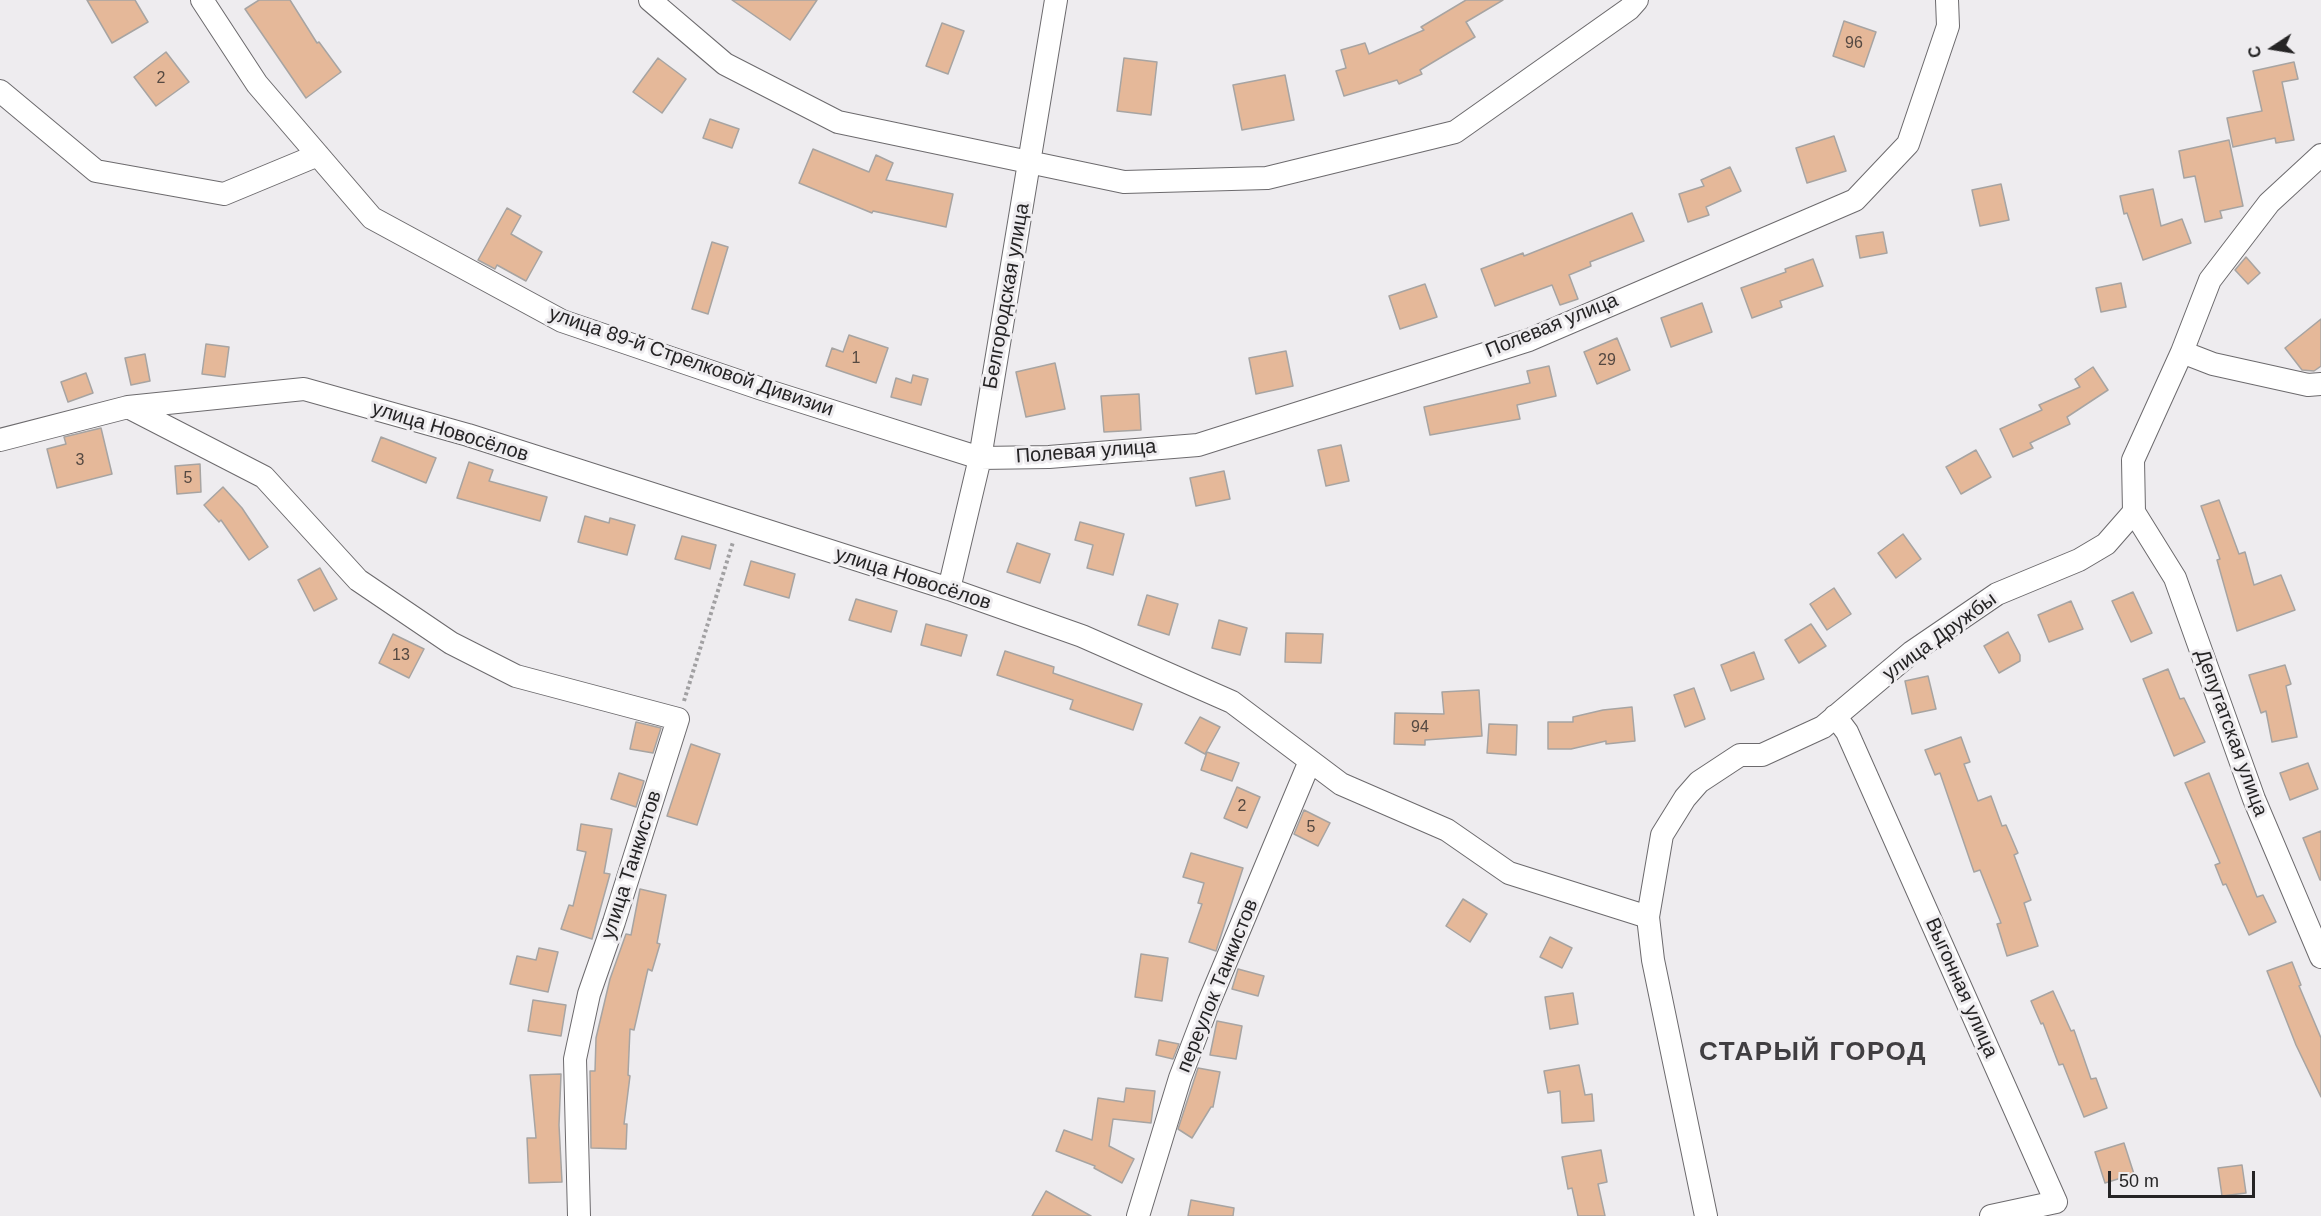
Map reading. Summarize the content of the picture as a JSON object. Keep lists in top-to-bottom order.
{
  "streets": {
    "street": [
      "Белгородская улица",
      "Полевая улица",
      "улица 89-й Стрелковой Дивизии",
      "улица Новосёлов",
      "улица Дружбы",
      "Депутатская улица",
      "улица Танкистов",
      "переулок Танкистов",
      "Выгонная улица"
    ]
  },
  "crossings": [
    ["Белгородская улица", "Полевая улица"],
    ["Белгородская улица", "улица 89-й Стрелковой Дивизии"],
    ["Белгородская улица", "улица Новосёлов"],
    ["Полевая улица", "улица 89-й Стрелковой Дивизии"],
    ["улица Новосёлов", "улица Дружбы"],
    ["улица Новосёлов", "переулок Танкистов"],
    ["улица Дружбы", "Депутатская улица"],
    ["улица Дружбы", "Выгонная улица"]
  ],
  "districts": ["СТАРЫЙ ГОРОД"],
  "house_numbers": [
    "96",
    "2",
    "1",
    "29",
    "3",
    "5",
    "13",
    "94",
    "2",
    "5"
  ],
  "scale_bar": "50 m",
  "north": "left"
}
